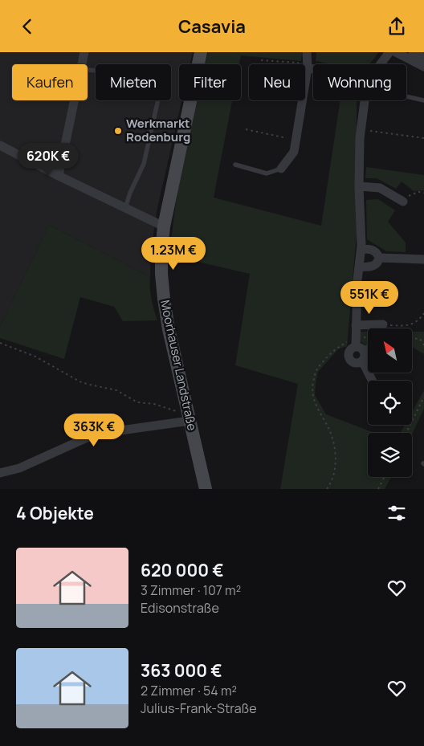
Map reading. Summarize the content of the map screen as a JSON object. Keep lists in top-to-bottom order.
{
  "streets": {
    "street": ["Moorhauser Landstraße"]
  },
  "places": ["Werkmarkt Rodenburg"],
  "north": "top left",
  "page": {
    "header": "Casavia",
    "chip": [
      "Kaufen",
      "Mieten",
      "Filter",
      "Neu",
      "Wohnung"
    ],
    "price": [
      "620K €",
      "1.23M €",
      "551K €",
      "363K €"
    ],
    "heading": "4 Objekte",
    "list": [
      {
        "name": "620 000 €",
        "note": "3 Zimmer · 107 m² · Edisonstraße"
      },
      {
        "name": "363 000 €",
        "note": "2 Zimmer · 54 m² · Julius-Frank-Straße"
      }
    ]
  }
}
